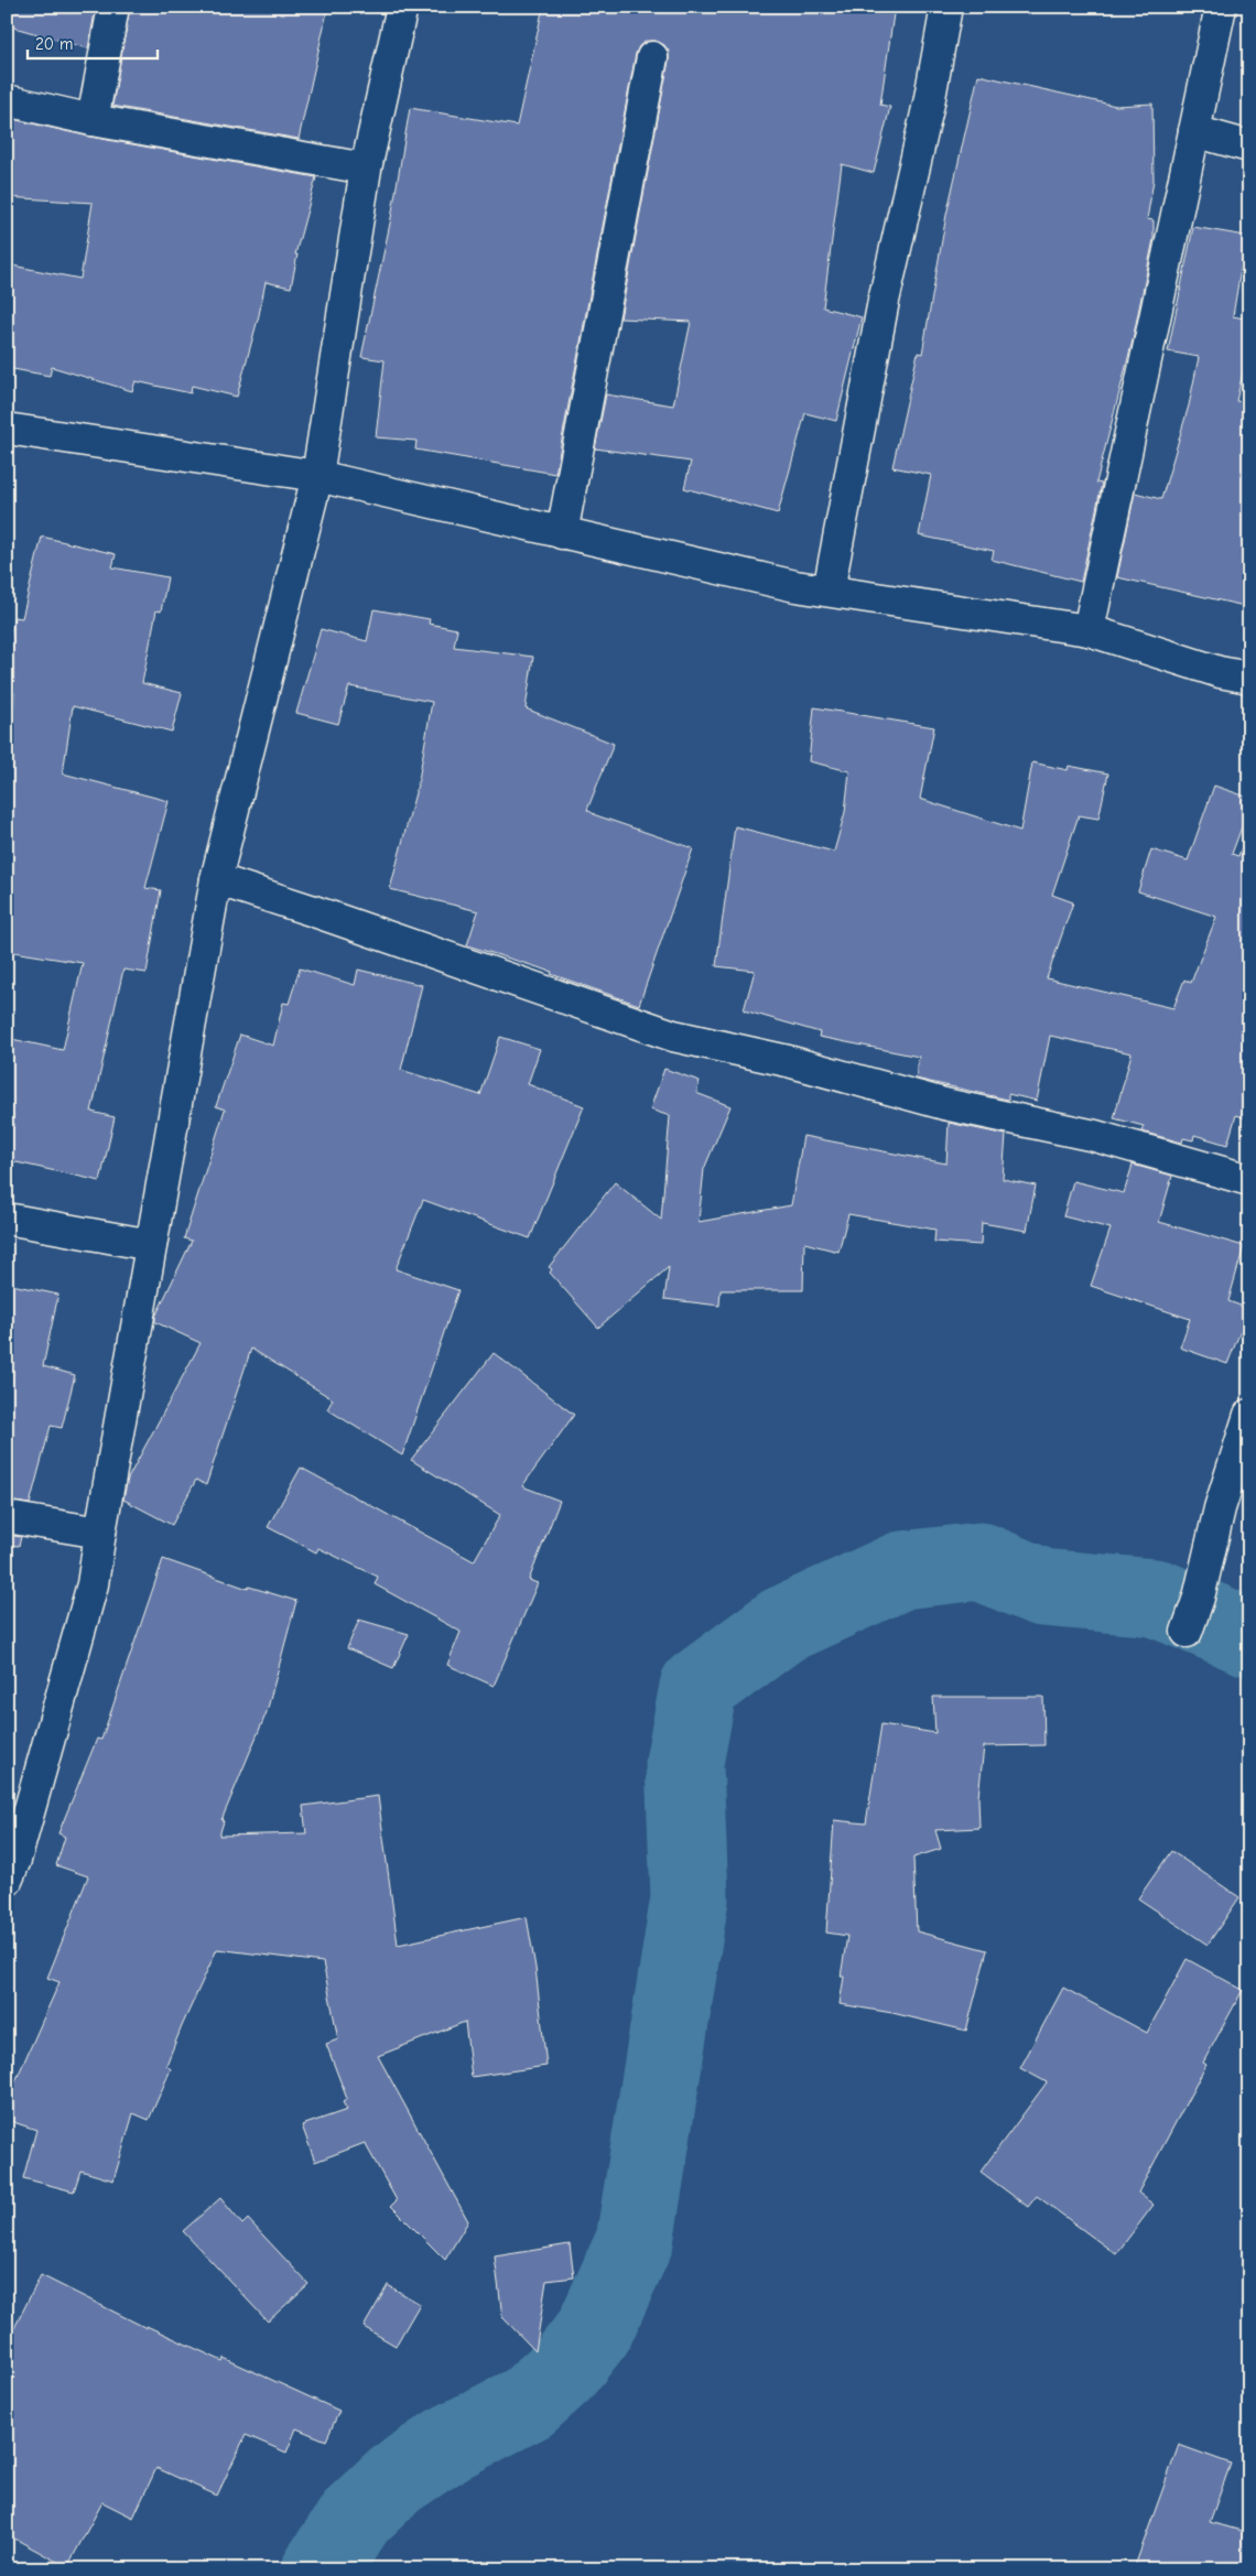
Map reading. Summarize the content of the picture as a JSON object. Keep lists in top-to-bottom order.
{
  "scale_bar": "20 m"
}
